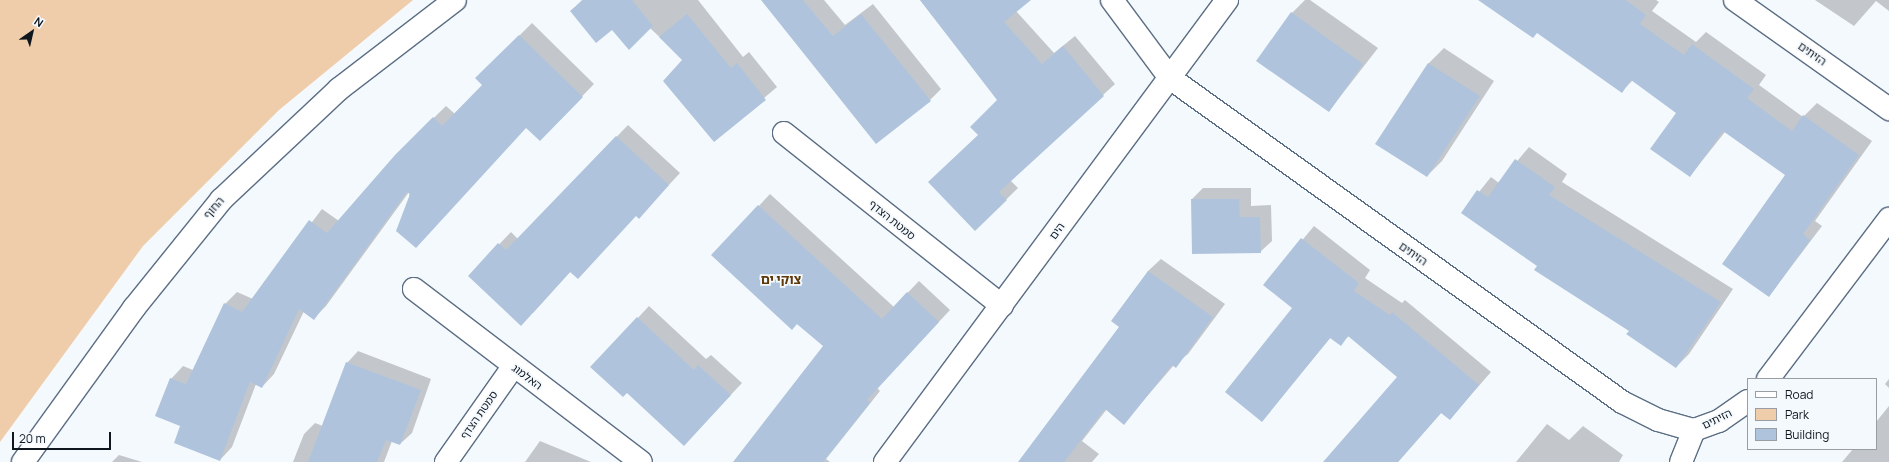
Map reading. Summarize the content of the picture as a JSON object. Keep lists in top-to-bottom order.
{
  "streets": {
    "street": [
      "הזיתים",
      "החוף",
      "סמטת הצדף",
      "הים",
      "האלמוג"
    ]
  },
  "crossings": [
    ["הזיתים", "הים"],
    ["סמטת הצדף", "הים"],
    ["סמטת הצדף", "האלמוג"]
  ],
  "districts": ["צוקי ים"],
  "legend": ["Road", "Park", "Building"],
  "scale_bar": "20 m",
  "north": "top right"
}
